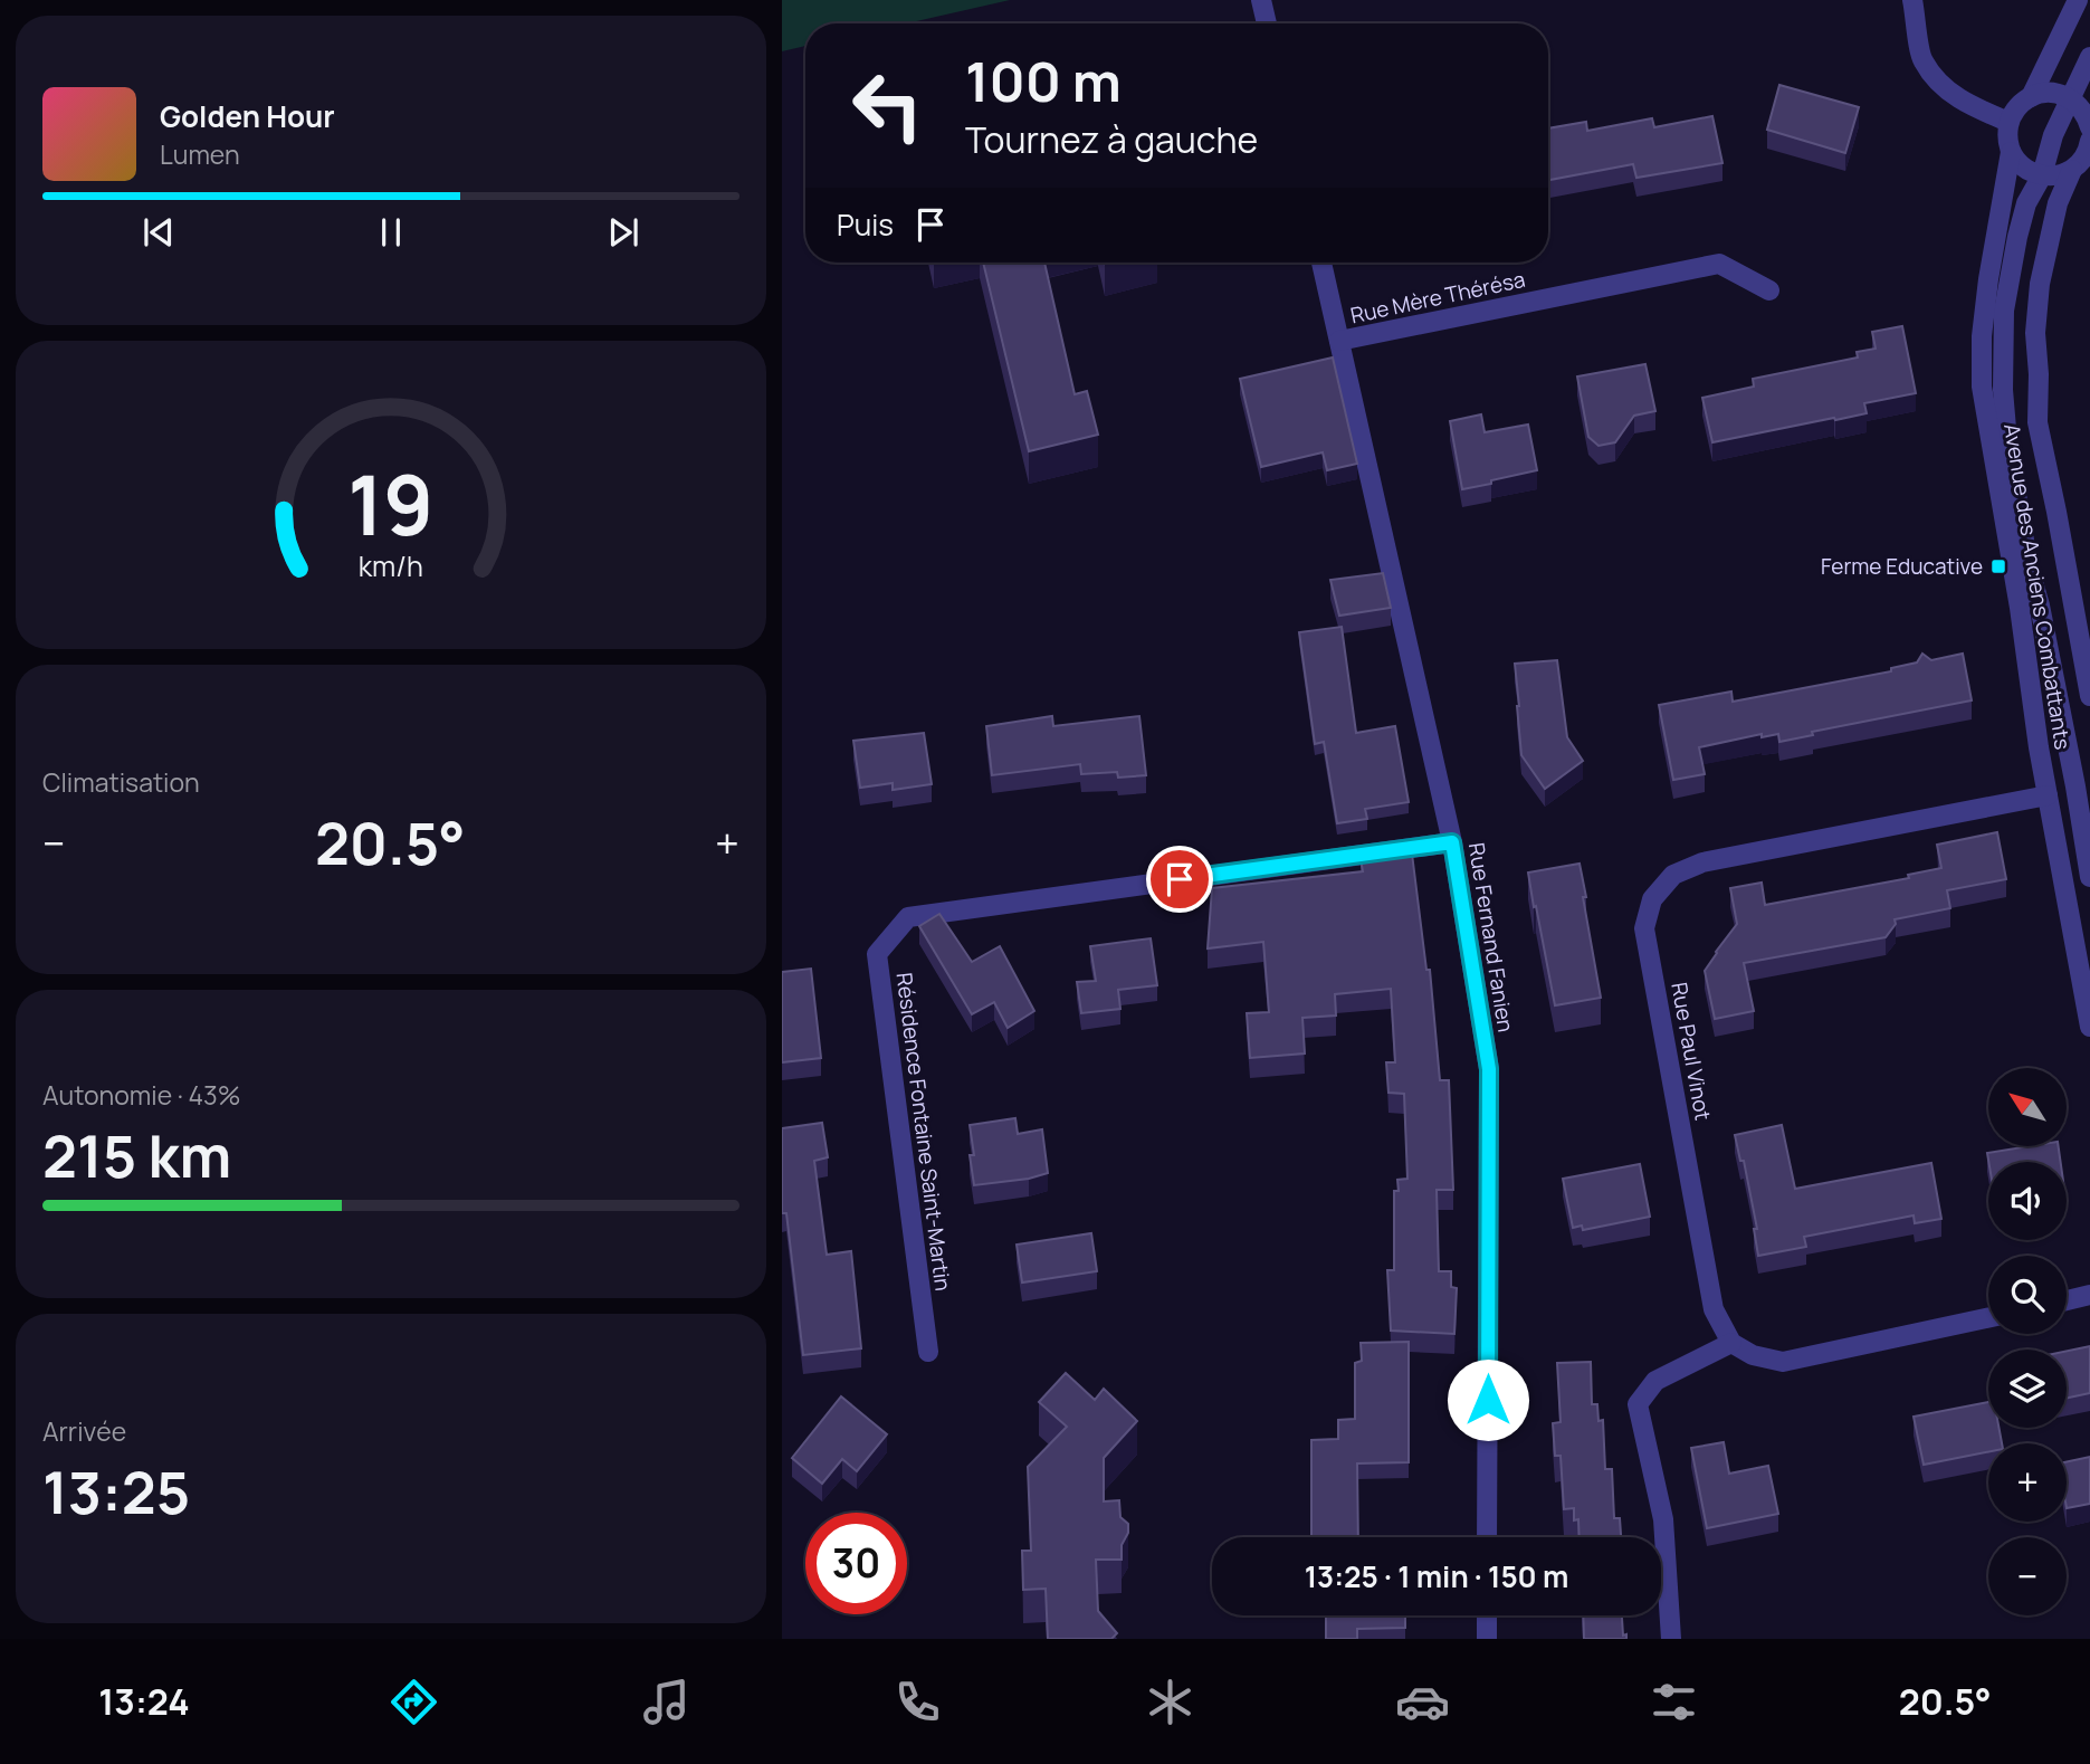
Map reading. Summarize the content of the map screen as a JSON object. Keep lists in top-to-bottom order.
{
  "streets": {
    "street": [
      "Rue Mère Thérésa",
      "Avenue des Anciens Combattants",
      "Rue Fernand Fanien",
      "Rue Paul Vinot",
      "Résidence Fontaine Saint-Martin"
    ]
  },
  "crossings": [
    ["Rue Mère Thérésa", "Rue Fernand Fanien"],
    ["Avenue des Anciens Combattants", "Rue Paul Vinot"],
    ["Rue Fernand Fanien", "Résidence Fontaine Saint-Martin"]
  ],
  "places": {
    "transit": ["Ferme Educative"]
  },
  "north": "top left",
  "page": {
    "turn": ["100 m", "Tournez à gauche"],
    "song": ["Golden Hour", "Lumen"],
    "then": "Puis",
    "tile": [
      "Climatisation",
      ["Autonomie · 43%", "215 km"],
      ["Arrivée", "13:25"]
    ],
    "heat": ["−", "20.5°", "+"],
    "map_buttons": ["+", "−"],
    "limit": "30",
    "trip": "13:25 · 1 min · 150 m",
    "tabs": ["13:24", "20.5°"],
    "gauge": ["19", "km/h"]
  }
}
